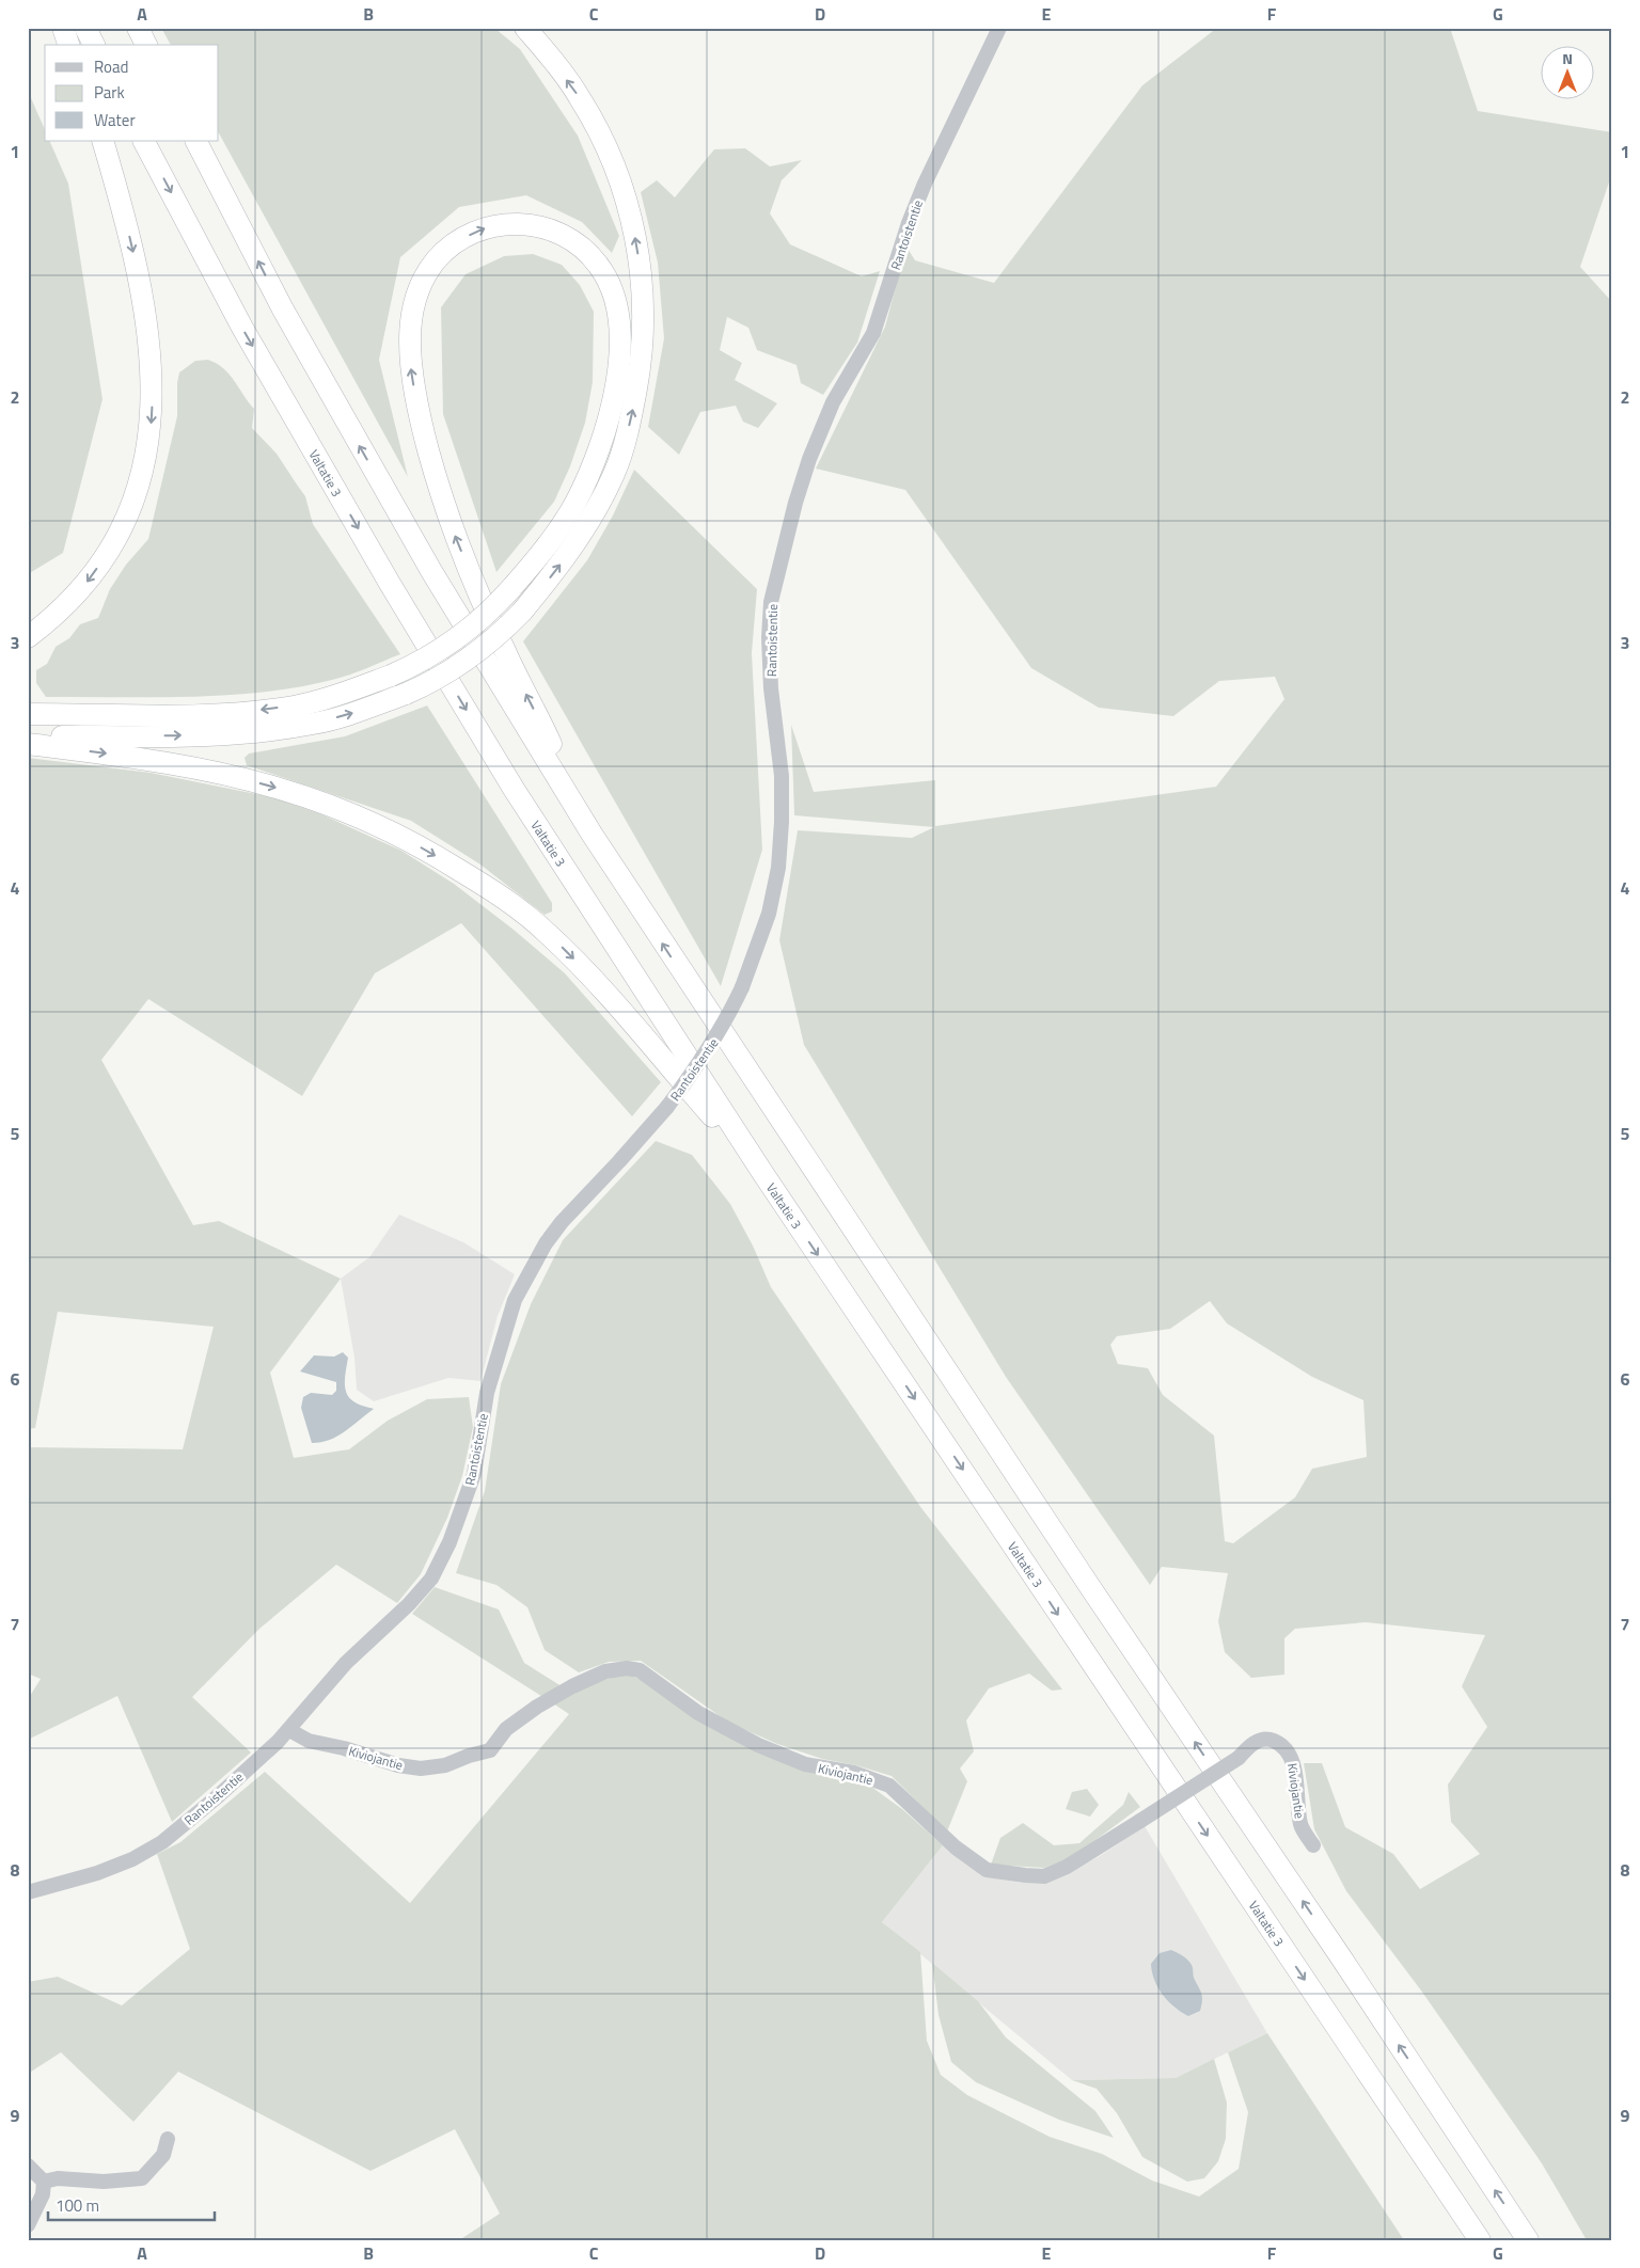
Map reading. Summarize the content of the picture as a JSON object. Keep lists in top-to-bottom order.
{
  "streets": {
    "highway": ["Valtatie 3"],
    "street": ["Rantoistentie", "Kiviojantie"]
  },
  "crossings": [
    ["Rantoistentie", "Kiviojantie"]
  ],
  "legend": ["Road", "Park", "Water"],
  "scale_bar": "100 m",
  "north": "top",
  "grid": {
    "columns": [
      "A",
      "B",
      "C",
      "D",
      "E",
      "F",
      "G"
    ],
    "rows": [
      "1",
      "2",
      "3",
      "4",
      "5",
      "6",
      "7",
      "8",
      "9"
    ]
  }
}
